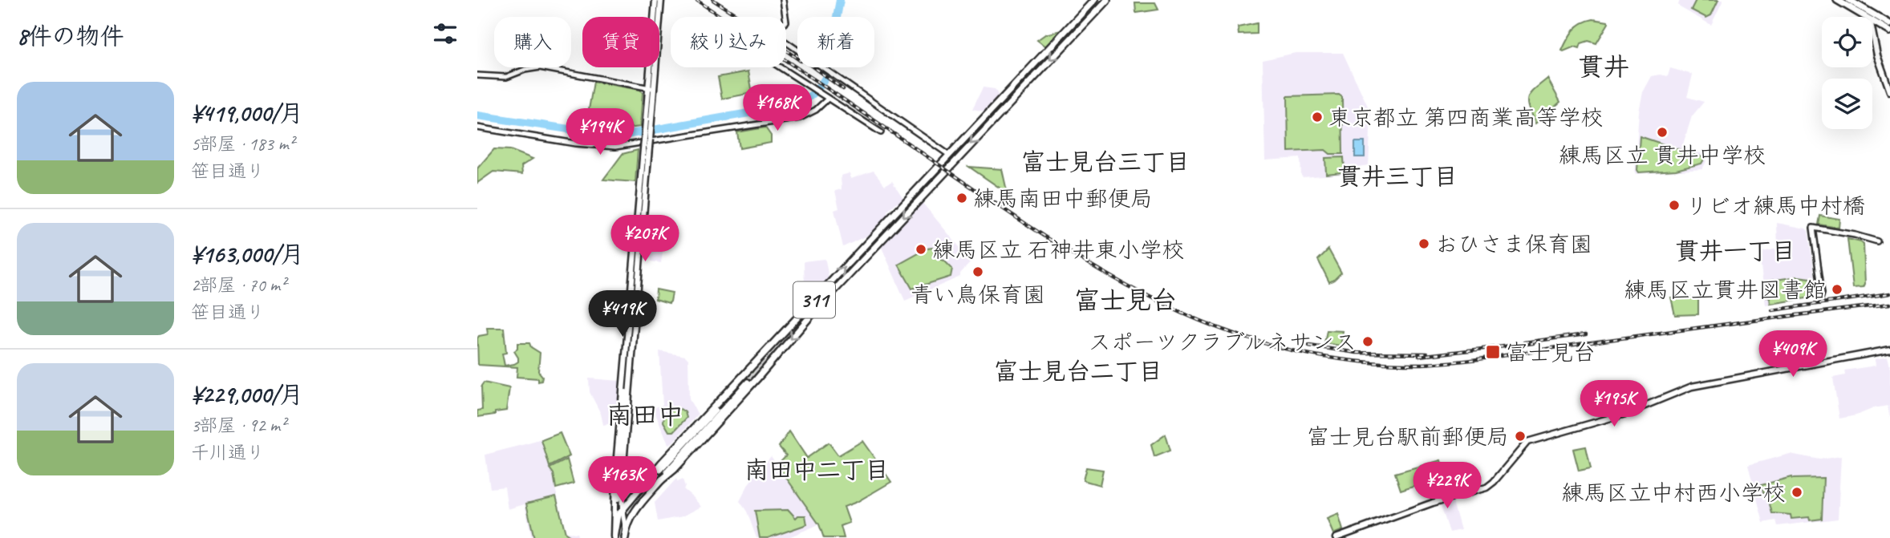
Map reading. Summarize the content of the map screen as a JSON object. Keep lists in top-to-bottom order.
{
  "streets": {
    "main road": ["311"]
  },
  "districts": [
    "貫井",
    "富士見台三丁目",
    "貫井三丁目",
    "貫井一丁目",
    "富士見台",
    "富士見台二丁目",
    "南田中",
    "南田中二丁目"
  ],
  "places": {
    "other": [
      "東京都立 第四商業高等学校",
      "練馬区立 貫井中学校",
      "練馬南田中郵便局",
      "リビオ練馬中村橋",
      "おひさま保育園",
      "練馬区立 石神井東小学校",
      "青い鳥保育園",
      "練馬区立貫井図書館",
      "スポーツクラブルネサンス",
      "富士見台駅前郵便局",
      "練馬区立中村西小学校"
    ],
    "transit": ["富士見台"]
  },
  "page": {
    "heading": "8件の物件",
    "chip": [
      "購入",
      "賃貸",
      "絞り込み",
      "新着"
    ],
    "list": [
      {
        "name": "¥419,000/月",
        "note": "5部屋 · 183 m² · 笹目通り"
      },
      {
        "name": "¥163,000/月",
        "note": "2部屋 · 70 m² · 笹目通り"
      },
      {
        "name": "¥229,000/月",
        "note": "3部屋 · 92 m² · 千川通り"
      }
    ],
    "price": [
      "¥168K",
      "¥194K",
      "¥207K",
      "¥419K",
      "¥409K",
      "¥195K",
      "¥163K",
      "¥229K"
    ]
  }
}
